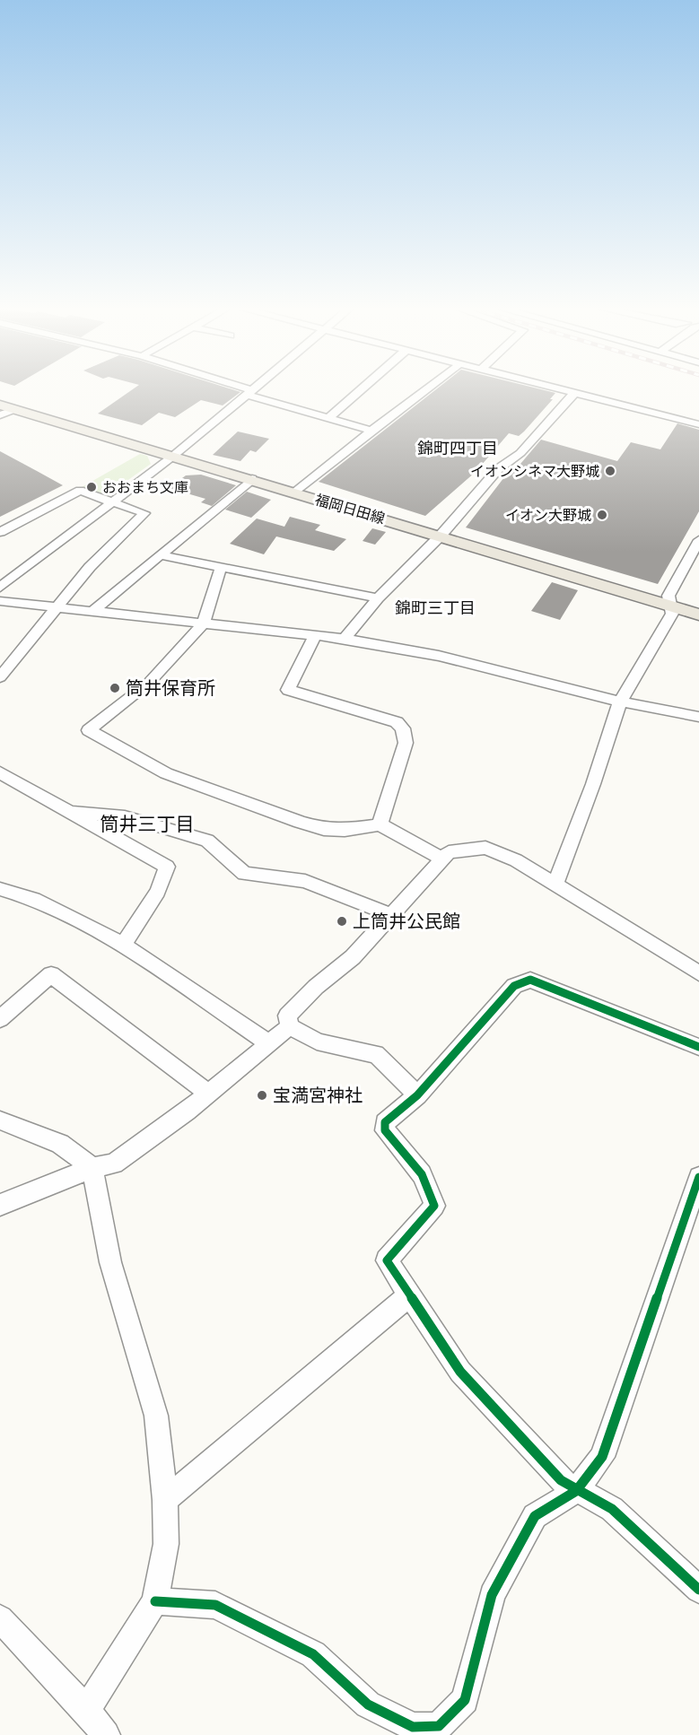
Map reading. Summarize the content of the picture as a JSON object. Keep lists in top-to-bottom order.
{
  "streets": {
    "main road": ["福岡日田線"]
  },
  "districts": ["錦町四丁目", "錦町三丁目", "筒井三丁目"],
  "places": [
    "イオンシネマ大野城",
    "おおまち文庫",
    "イオン大野城",
    "筒井保育所",
    "上筒井公民館",
    "宝満宮神社"
  ]
}
